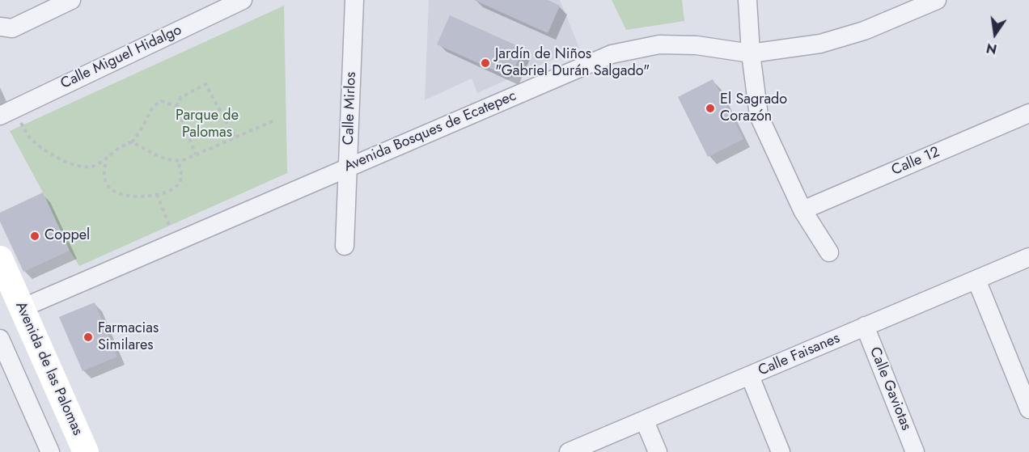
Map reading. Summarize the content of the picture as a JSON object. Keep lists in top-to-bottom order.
{
  "streets": {
    "main road": ["Avenida de las Palomas"],
    "street": [
      "Calle Miguel Hidalgo",
      "Calle Mirlos",
      "Avenida Bosques de Ecatepec",
      "Calle 12",
      "Calle Faisanes",
      "Calle Gaviotas"
    ]
  },
  "crossings": [
    ["Calle Mirlos", "Avenida Bosques de Ecatepec"],
    ["Avenida Bosques de Ecatepec", "Avenida de las Palomas"],
    ["Calle Faisanes", "Calle Gaviotas"]
  ],
  "parks": ["Parque de Palomas"],
  "places": [
    "Jardín de Niños \"Gabriel Durán Salgado\"",
    "El Sagrado Corazón",
    "Coppel",
    "Farmacias Similares"
  ],
  "north": "bottom"
}
